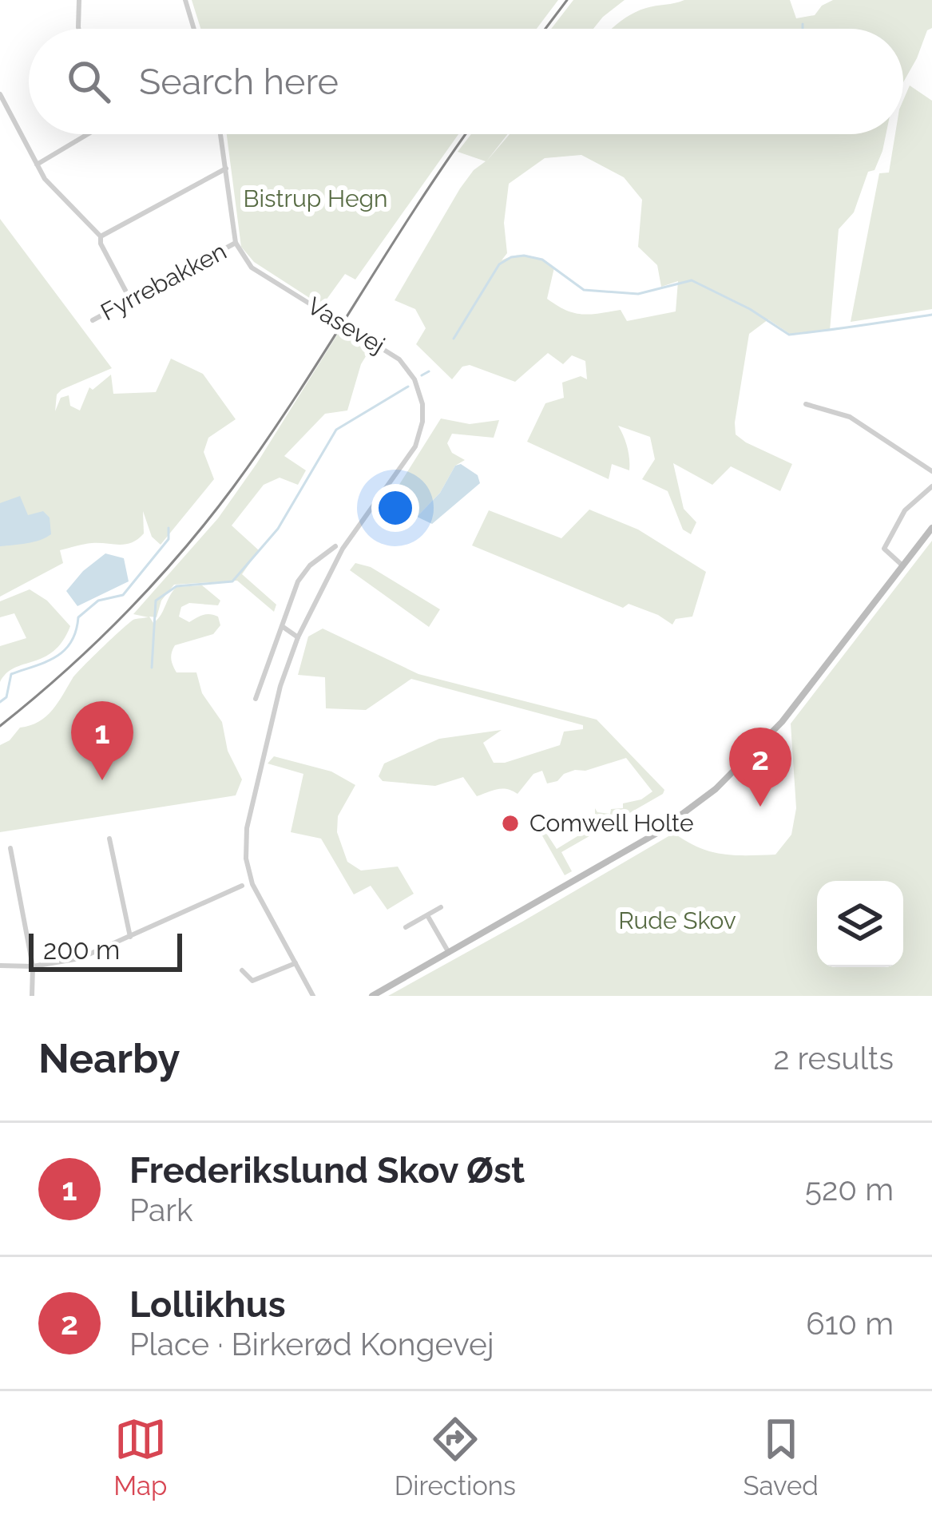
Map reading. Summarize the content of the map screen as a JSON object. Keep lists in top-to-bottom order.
{
  "streets": {
    "street": ["Fyrrebakken", "Vasevej"]
  },
  "crossings": [
    ["Fyrrebakken", "Vasevej"]
  ],
  "parks": ["Bistrup Hegn", "Rude Skov"],
  "places": ["Comwell Holte"],
  "scale_bar": "200 m",
  "page": {
    "search": "Search here",
    "pins": ["1", "2"],
    "scale": "200 m",
    "heading": ["Nearby", "2 results"],
    "list": [
      {
        "mark": "1",
        "name": "Frederikslund Skov Øst",
        "note": "Park",
        "value": "520 m"
      },
      {
        "mark": "2",
        "name": "Lollikhus",
        "note": "Place · Birkerød Kongevej",
        "value": "610 m"
      }
    ],
    "nav": ["Map", "Directions", "Saved"]
  }
}
